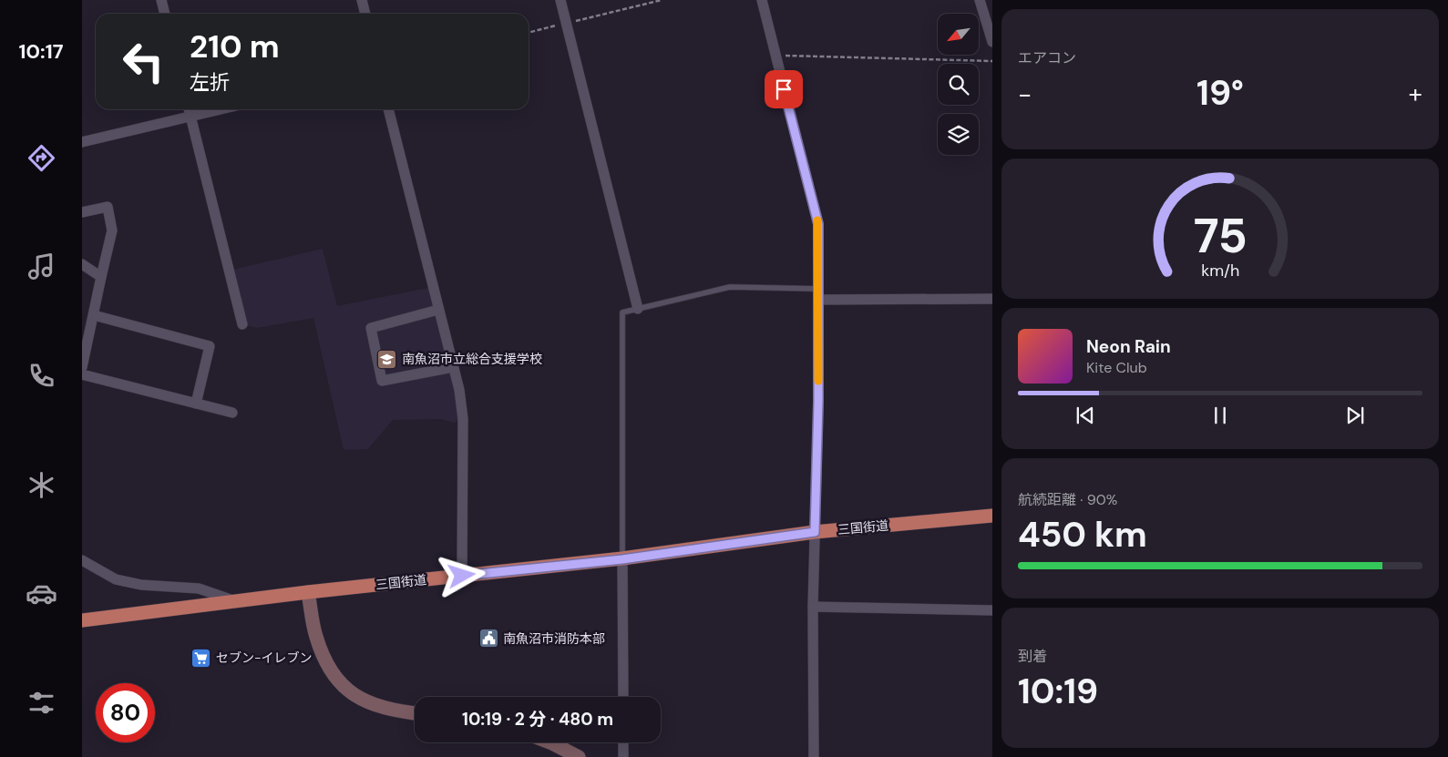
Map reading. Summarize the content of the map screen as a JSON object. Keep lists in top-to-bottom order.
{
  "streets": {
    "highway": ["三国街道"]
  },
  "places": {
    "school or university": ["南魚沼市立総合支援学校"],
    "public building": ["南魚沼市消防本部"],
    "supermarket": ["セブン-イレブン"]
  },
  "north": "bottom left",
  "page": {
    "tabs": "10:17",
    "tile": [
      "エアコン",
      ["航続距離 · 90%", "450 km"],
      ["到着", "10:19"]
    ],
    "turn": ["210 m", "左折"],
    "heat": ["−", "19°", "+"],
    "song": ["Neon Rain", "Kite Club"],
    "limit": "80",
    "trip": "10:19 · 2 分 · 480 m",
    "gauge": ["75", "km/h"]
  }
}
